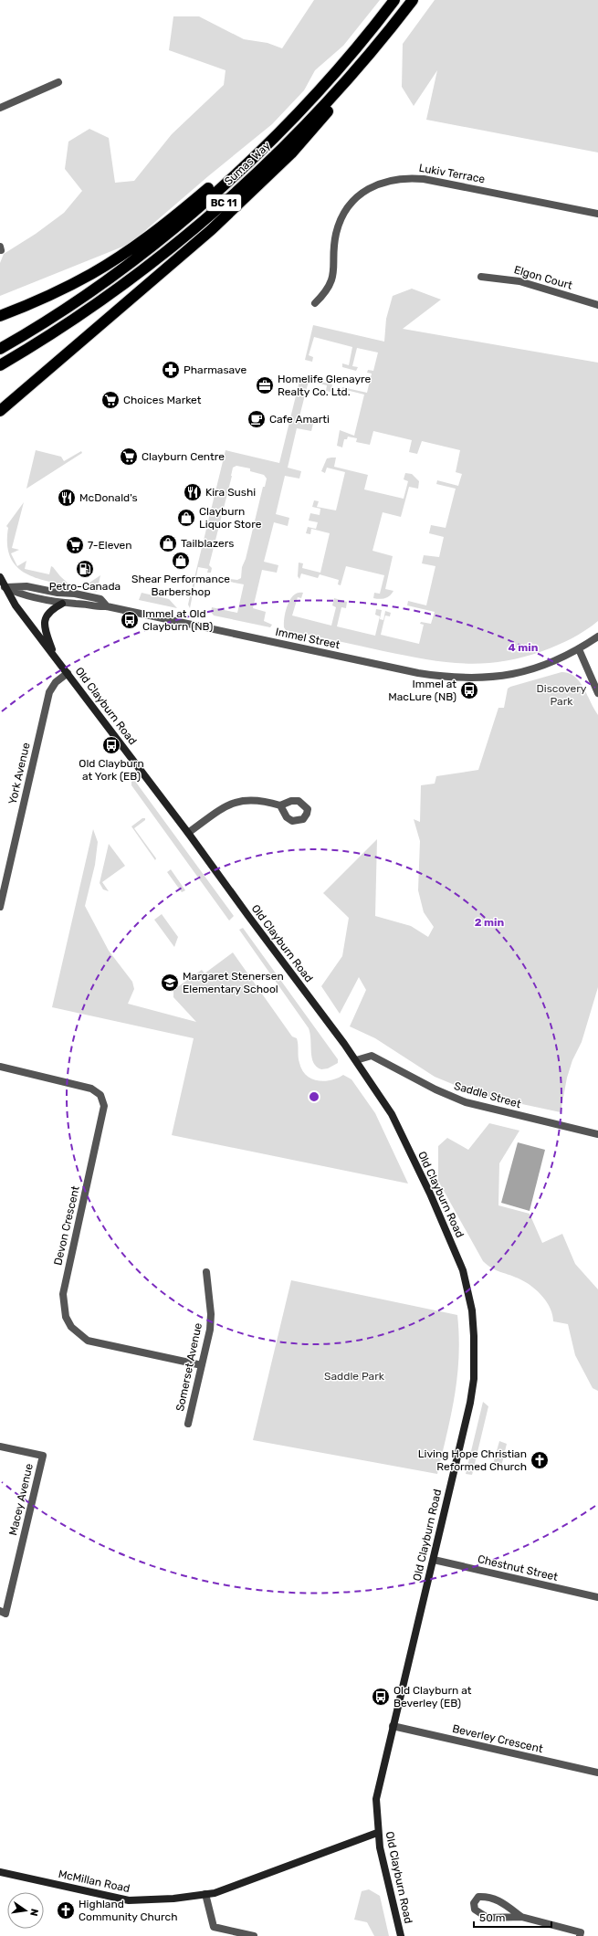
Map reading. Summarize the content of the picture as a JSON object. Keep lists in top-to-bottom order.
{
  "streets": {
    "highway": ["Sumas Way", "BC 11"],
    "main road": ["Old Clayburn Road", "McMillan Road"],
    "street": [
      "Lukiv Terrace",
      "Elgon Court",
      "Immel Street",
      "York Avenue",
      "Saddle Street",
      "Devon Crescent",
      "Somerset Avenue",
      "Macey Avenue",
      "Chestnut Street",
      "Beverley Crescent"
    ]
  },
  "crossings": [
    ["Immel Street", "Old Clayburn Road"],
    ["Old Clayburn Road", "York Avenue"],
    ["Old Clayburn Road", "Saddle Street"],
    ["Old Clayburn Road", "Chestnut Street"],
    ["Old Clayburn Road", "Beverley Crescent"],
    ["Old Clayburn Road", "McMillan Road"],
    ["Devon Crescent", "Somerset Avenue"]
  ],
  "parks": ["Discovery Park", "Saddle Park"],
  "places": {
    "pharmacy": ["Pharmasave"],
    "office": ["Homelife Glenayre Realty Co. Ltd."],
    "supermarket": ["Choices Market", "Clayburn Centre", "7-Eleven"],
    "cafe": ["Cafe Amarti"],
    "restaurant": ["Kira Sushi", "McDonald's"],
    "shop": ["Clayburn Liquor Store", "Tailblazers", "Shear Performance Barbershop"],
    "fuel station": ["Petro-Canada"],
    "bus stop": [
      "Immel at Old Clayburn (NB)",
      "Immel at MacLure (NB)",
      "Old Clayburn at York (EB)",
      "Old Clayburn at Beverley (EB)"
    ],
    "school or university": ["Margaret Stenersen Elementary School"],
    "church": ["Living Hope Christian Reformed Church", "Highland Community Church"]
  },
  "scale_bar": "50 m",
  "north": "right",
  "rings": ["4 min", "2 min"]
}
